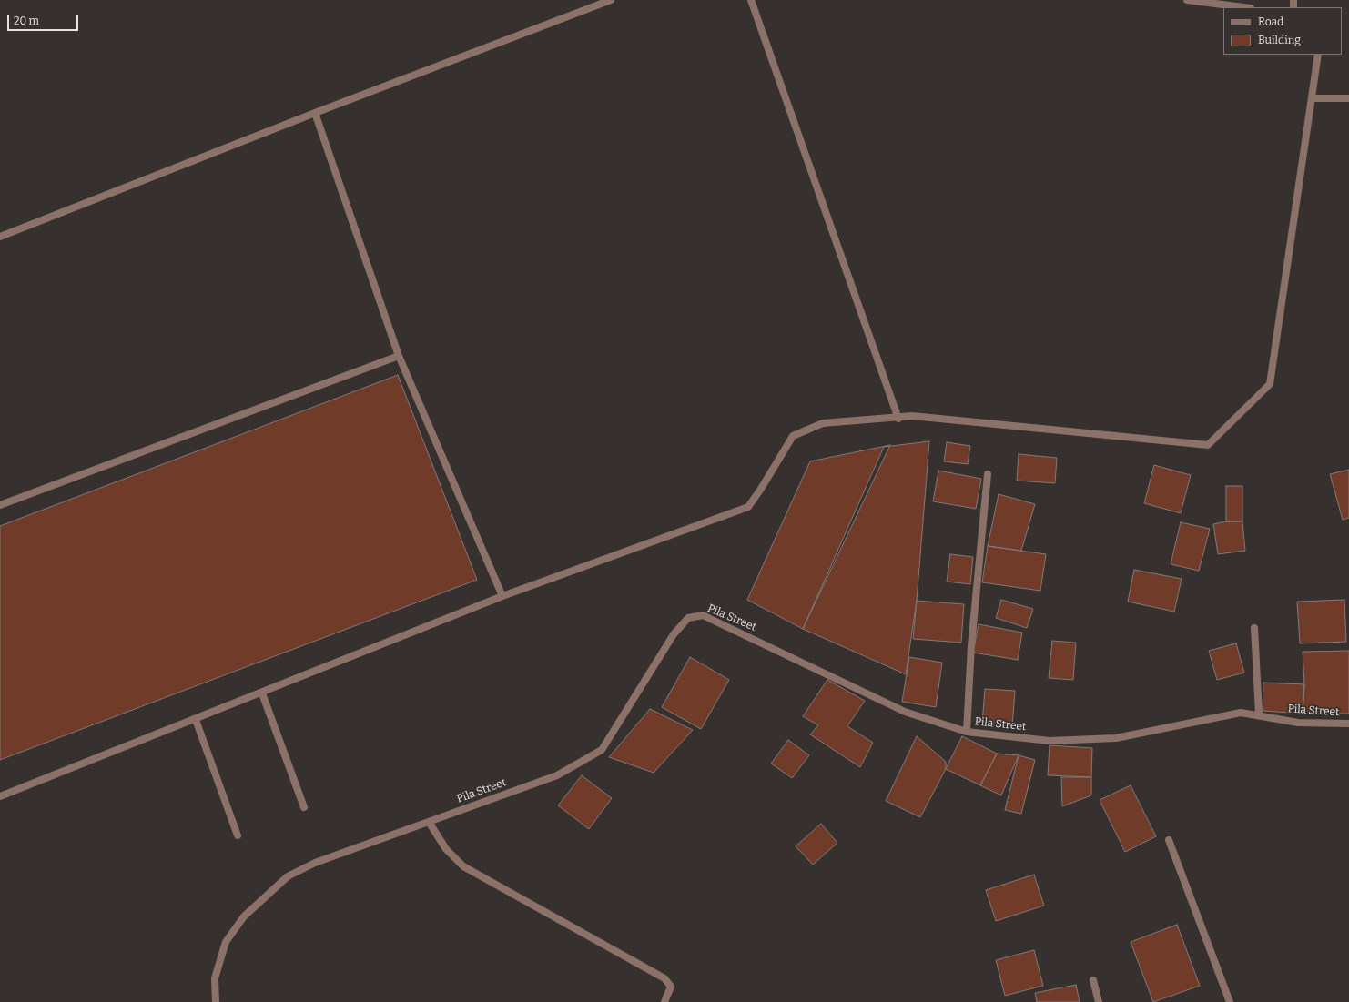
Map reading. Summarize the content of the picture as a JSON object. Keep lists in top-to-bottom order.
{
  "streets": {
    "street": ["Pila Street"]
  },
  "legend": ["Road", "Building"],
  "scale_bar": "20 m"
}
